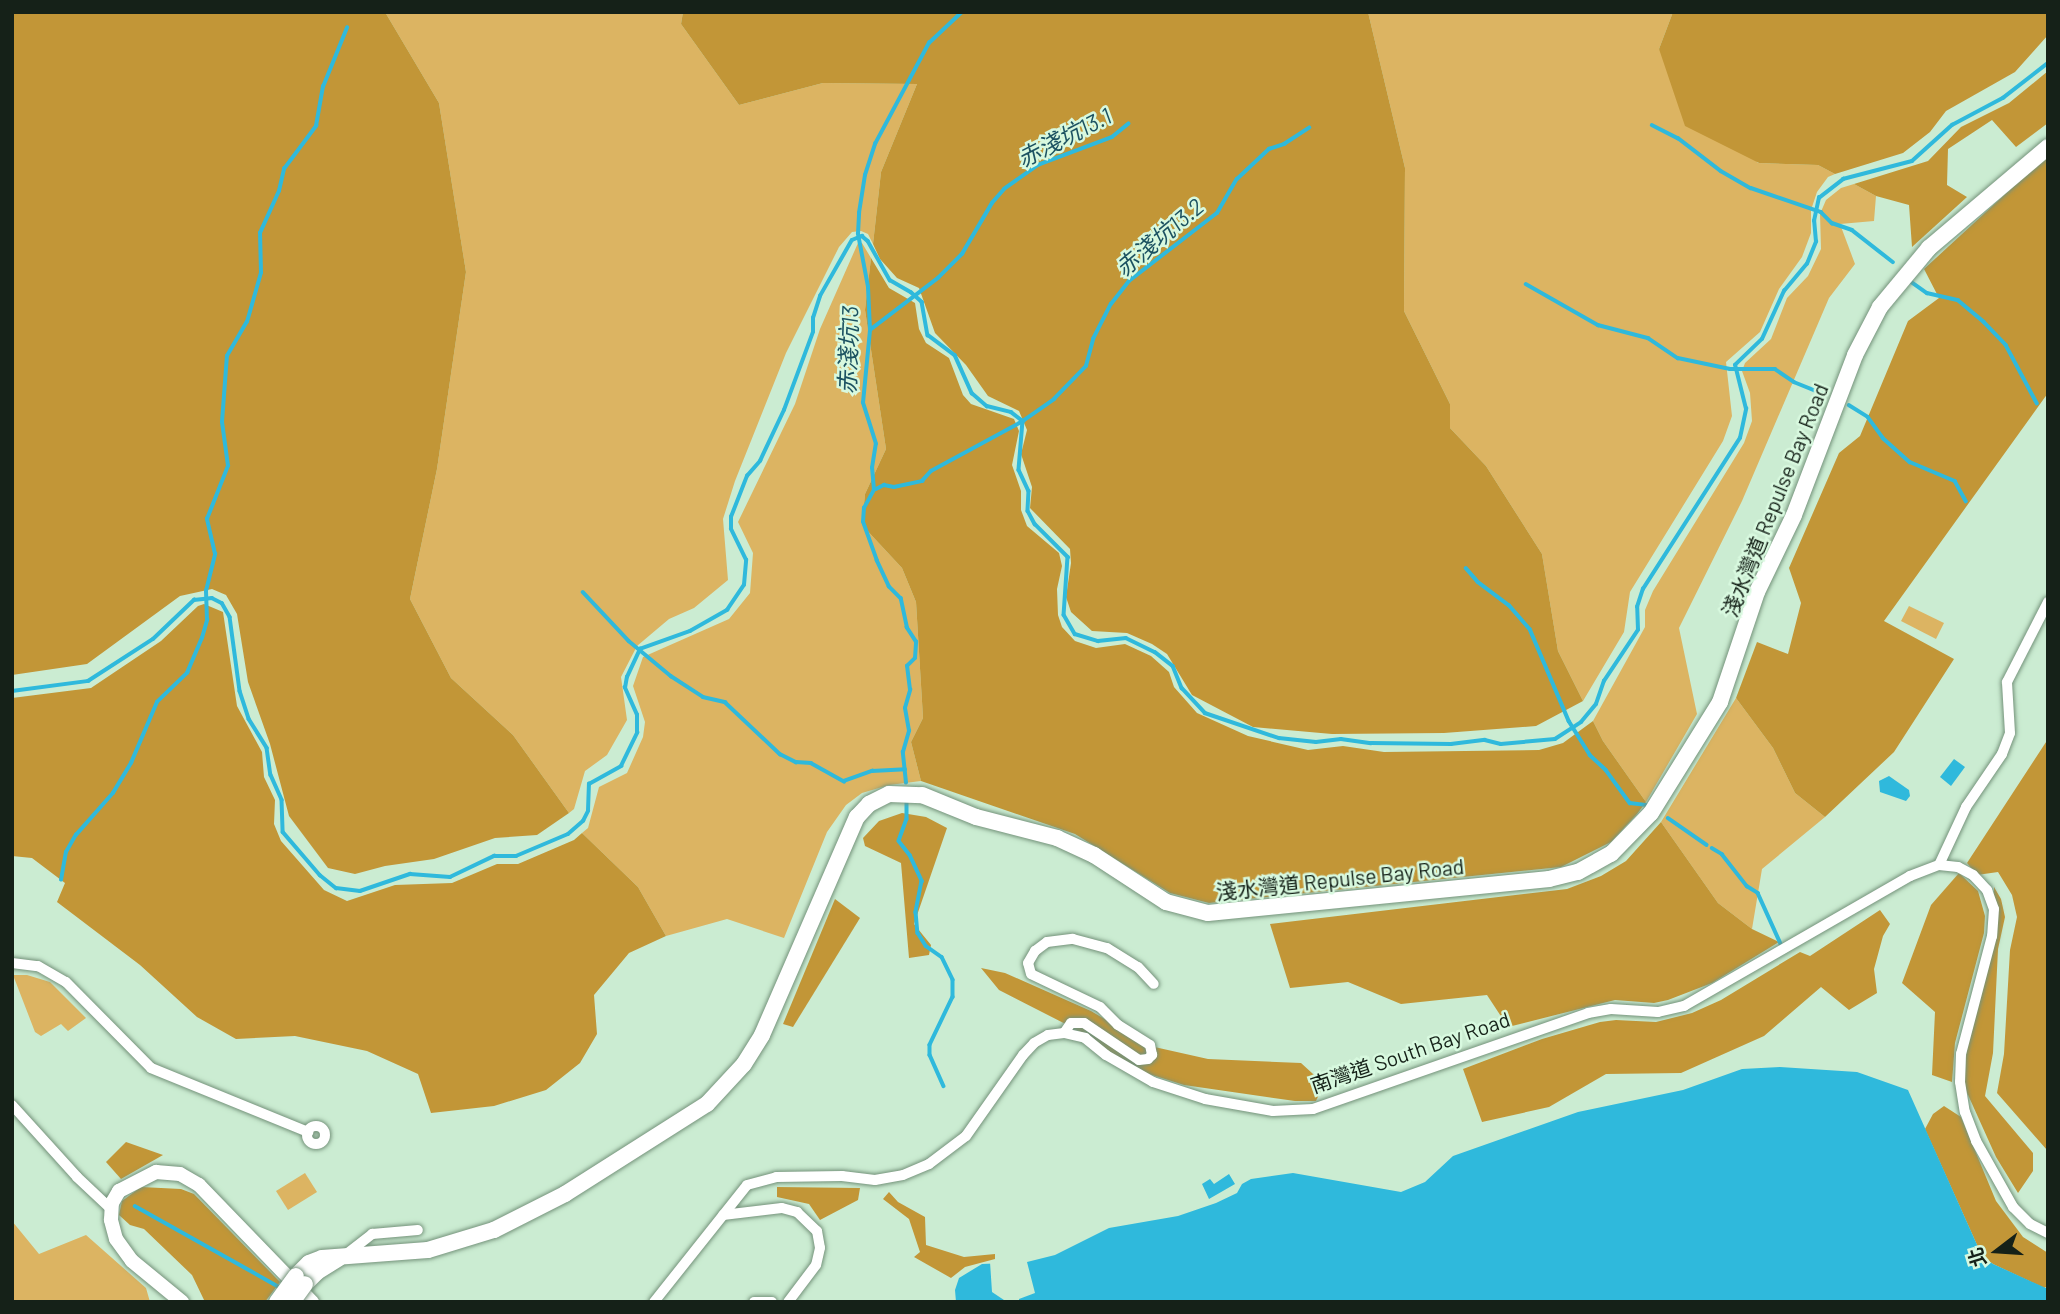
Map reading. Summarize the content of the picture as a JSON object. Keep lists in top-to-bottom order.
{
  "streets": {
    "main road": ["淺水灣道 Repulse Bay Road"],
    "street": ["南灣道 South Bay Road"]
  },
  "water": ["赤淺坑13.1", "赤淺坑13.2", "赤淺坑13"],
  "north": "left"
}
